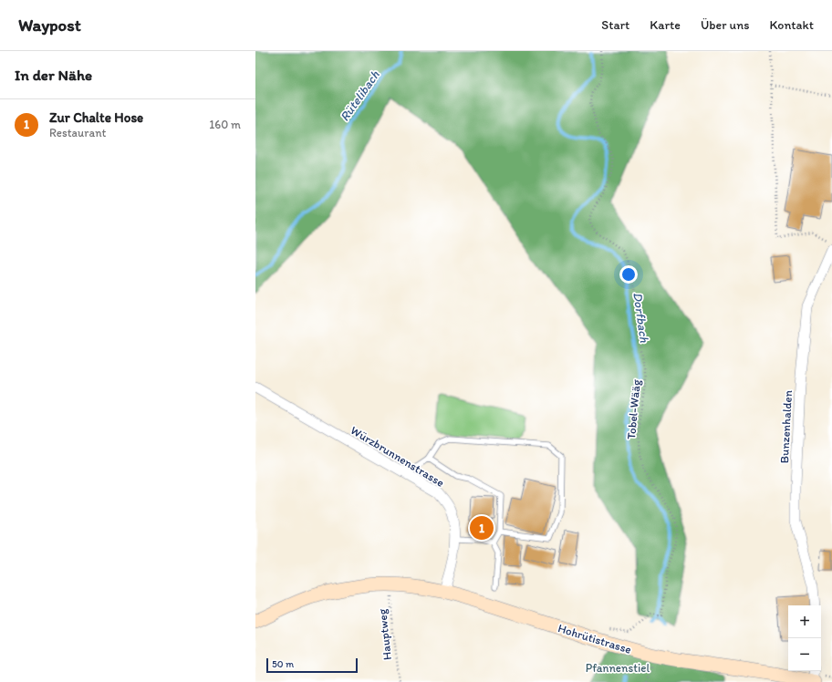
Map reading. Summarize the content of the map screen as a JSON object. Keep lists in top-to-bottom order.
{
  "streets": {
    "main road": ["Hohrütistrasse"],
    "street": ["Bunzenhalden", "Würzbrunnenstrasse"],
    "path": ["Tobel-Wääg", "Hauptweg"]
  },
  "crossings": [
    ["Würzbrunnenstrasse", "Hohrütistrasse"],
    ["Hauptweg", "Hohrütistrasse"]
  ],
  "water": ["Rütelibach", "Dorfbach"],
  "parks": ["Pfannenstiel"],
  "scale_bar": "50 m",
  "page": {
    "header": "Waypost",
    "nav": [
      "Start",
      "Karte",
      "Über uns",
      "Kontakt"
    ],
    "heading": "In der Nähe",
    "list": [
      {
        "mark": "1",
        "name": "Zur Chalte Hose",
        "note": "Restaurant",
        "value": "160 m"
      }
    ],
    "pins": "1",
    "map_buttons": ["+", "−"],
    "scale": "50 m"
  }
}
